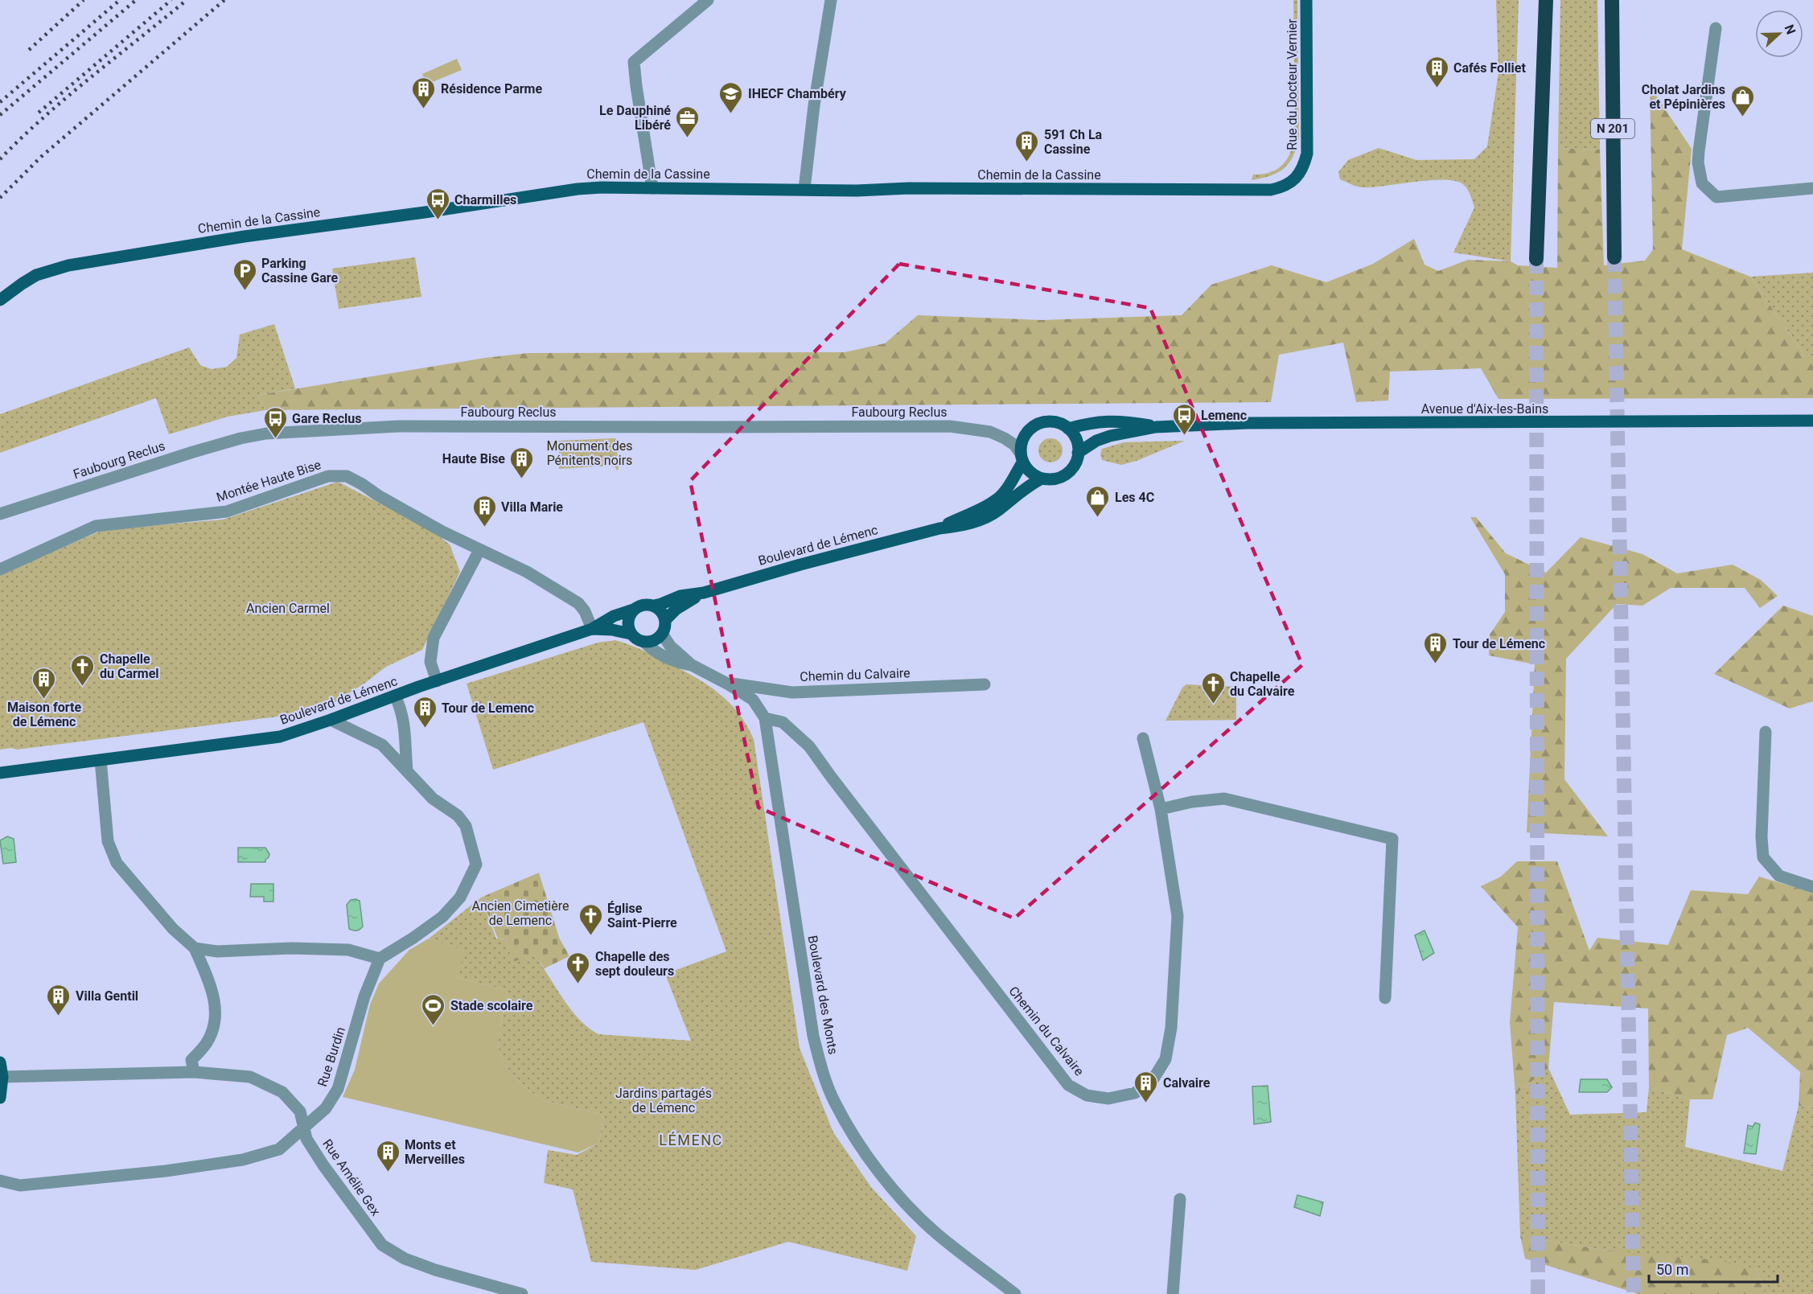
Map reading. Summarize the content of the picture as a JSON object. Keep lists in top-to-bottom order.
{
  "streets": {
    "highway": ["N 201"],
    "main road": [
      "Rue du Docteur Vernier",
      "Chemin de la Cassine",
      "Avenue d'Aix-les-Bains",
      "Boulevard de Lémenc"
    ],
    "street": [
      "Faubourg Reclus",
      "Montée Haute Bise",
      "Chemin du Calvaire",
      "Boulevard des Monts",
      "Rue Burdin",
      "Rue Amélie Gex"
    ]
  },
  "crossings": [
    ["Rue du Docteur Vernier", "Chemin de la Cassine"],
    ["Avenue d'Aix-les-Bains", "Faubourg Reclus"],
    ["Avenue d'Aix-les-Bains", "Boulevard de Lémenc"],
    ["Faubourg Reclus", "Boulevard de Lémenc"],
    ["Montée Haute Bise", "Boulevard de Lémenc"],
    ["Chemin du Calvaire", "Boulevard des Monts"],
    ["Rue Burdin", "Rue Amélie Gex"]
  ],
  "districts": ["LÉMENC"],
  "parks": [
    "Monument des Pénitents noirs",
    "Ancien Carmel",
    "Ancien Cimetière de Lemenc",
    "Jardins partagés de Lémenc"
  ],
  "places": {
    "building": [
      "Cafés Folliet",
      "Résidence Parme",
      "591 Ch La Cassine",
      "Haute Bise",
      "Villa Marie",
      "Tour de Lémenc",
      "Maison forte de Lémenc",
      "Tour de Lemenc",
      "Villa Gentil",
      "Calvaire",
      "Monts et Merveilles"
    ],
    "school or university": ["IHECF Chambéry"],
    "shop": ["Cholat Jardins et Pépinières", "Les 4C"],
    "office": ["Le Dauphiné Libéré"],
    "bus stop": ["Charmilles", "Lemenc", "Gare Reclus"],
    "parking": ["Parking Cassine Gare"],
    "church": [
      "Chapelle du Carmel",
      "Chapelle du Calvaire",
      "Église Saint-Pierre",
      "Chapelle des sept douleurs"
    ],
    "sports": ["Stade scolaire"]
  },
  "scale_bar": "50 m",
  "north": "right"
}
